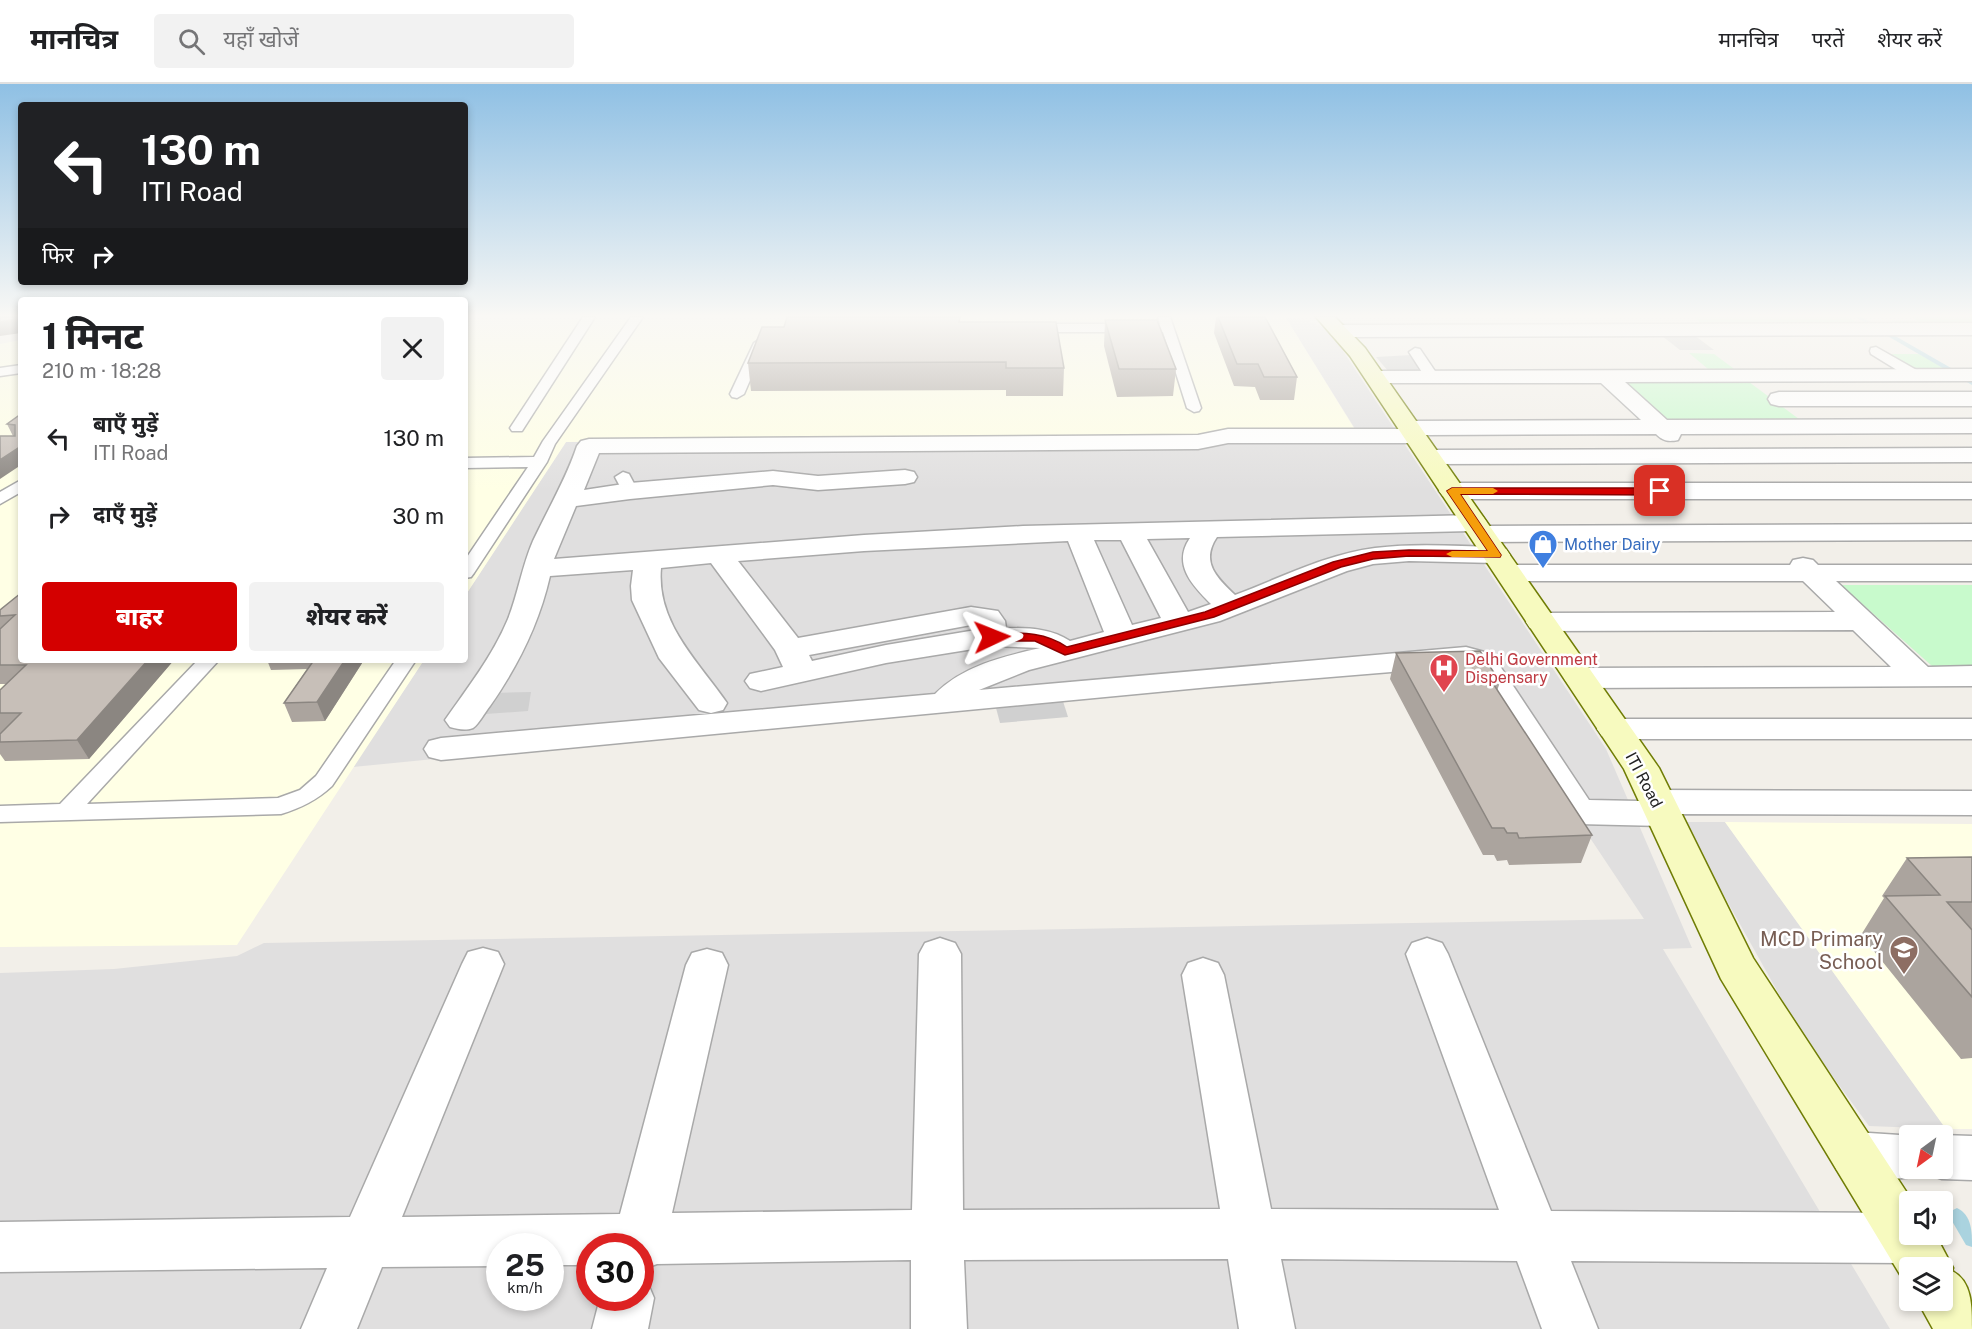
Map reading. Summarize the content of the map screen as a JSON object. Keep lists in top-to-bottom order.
{
  "streets": {
    "street": ["ITI Road"]
  },
  "places": {
    "shop": ["Mother Dairy"],
    "hospital": ["Delhi Government Dispensary"],
    "school or university": ["MCD Primary School"]
  },
  "north": "bottom left",
  "page": {
    "header": "मानचित्र",
    "search": "यहाँ खोजें",
    "nav": ["मानचित्र", "परतें", "शेयर करें"],
    "turn": ["130 m", "ITI Road"],
    "then": "फिर",
    "heading": ["1 मिनट", "210 m · 18:28"],
    "list": [
      {
        "name": "बाएँ मुड़ें",
        "note": "ITI Road",
        "value": "130 m"
      },
      {
        "name": "दाएँ मुड़ें",
        "value": "30 m"
      }
    ],
    "buttons": ["बाहर", "शेयर करें"],
    "speed": "25 km/h",
    "limit": "30"
  }
}
